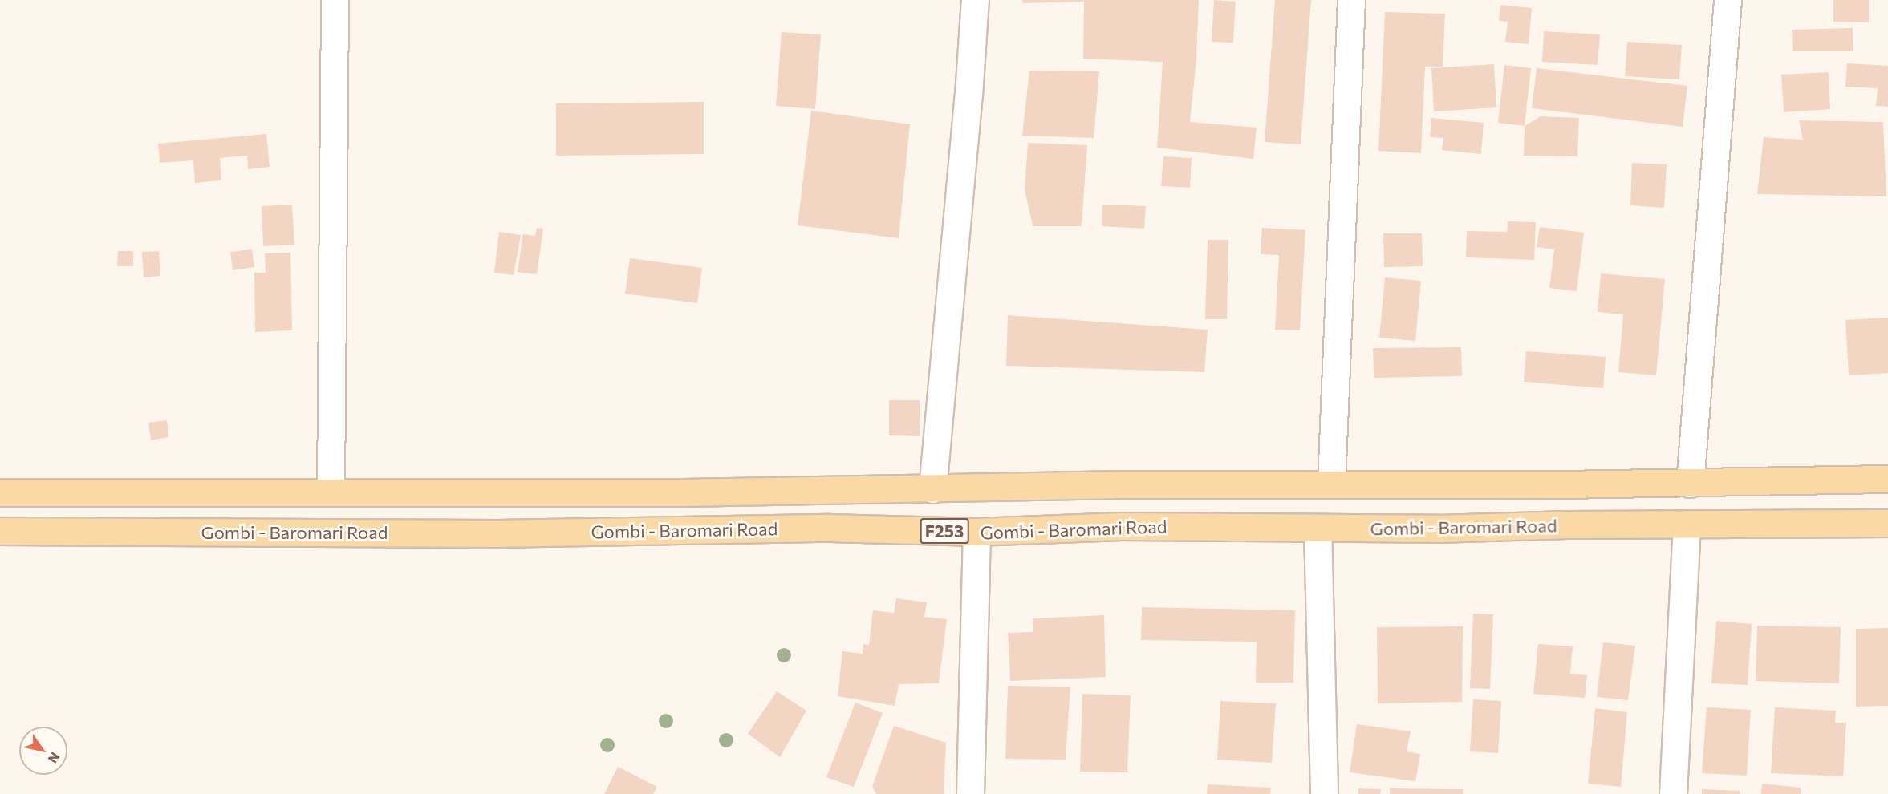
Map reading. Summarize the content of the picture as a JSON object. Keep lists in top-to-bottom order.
{
  "streets": {
    "main road": ["Gombi - Baromari Road", "F253"]
  },
  "north": "bottom right"
}
